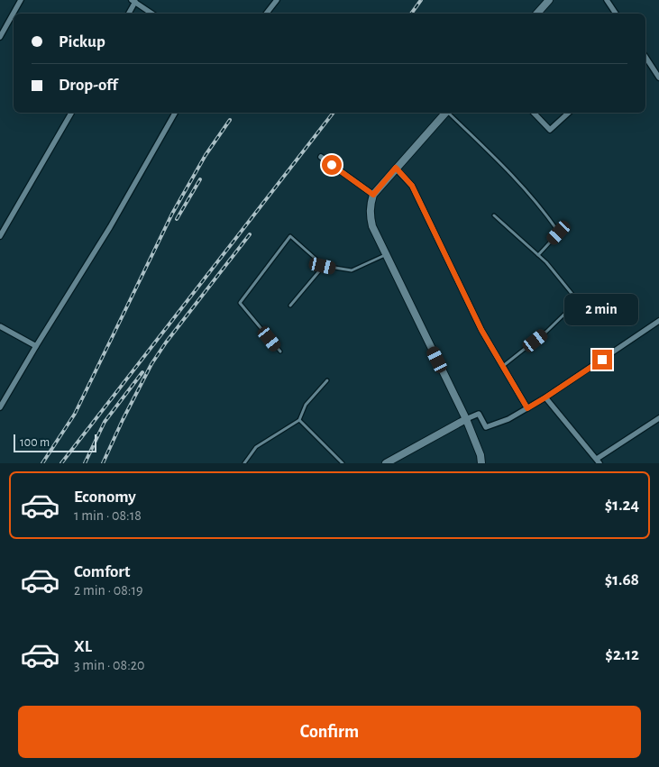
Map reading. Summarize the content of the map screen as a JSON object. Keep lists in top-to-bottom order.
{
  "scale_bar": "100 m",
  "page": {
    "banner": ["Pickup", "Drop-off"],
    "bubble": "2 min",
    "scale": "100 m",
    "list": [
      {
        "name": "Economy",
        "note": "1 min · 08:18",
        "value": "$1.24"
      },
      {
        "name": "Comfort",
        "note": "2 min · 08:19",
        "value": "$1.68"
      },
      {
        "name": "XL",
        "note": "3 min · 08:20",
        "value": "$2.12"
      }
    ],
    "buttons": "Confirm"
  }
}
